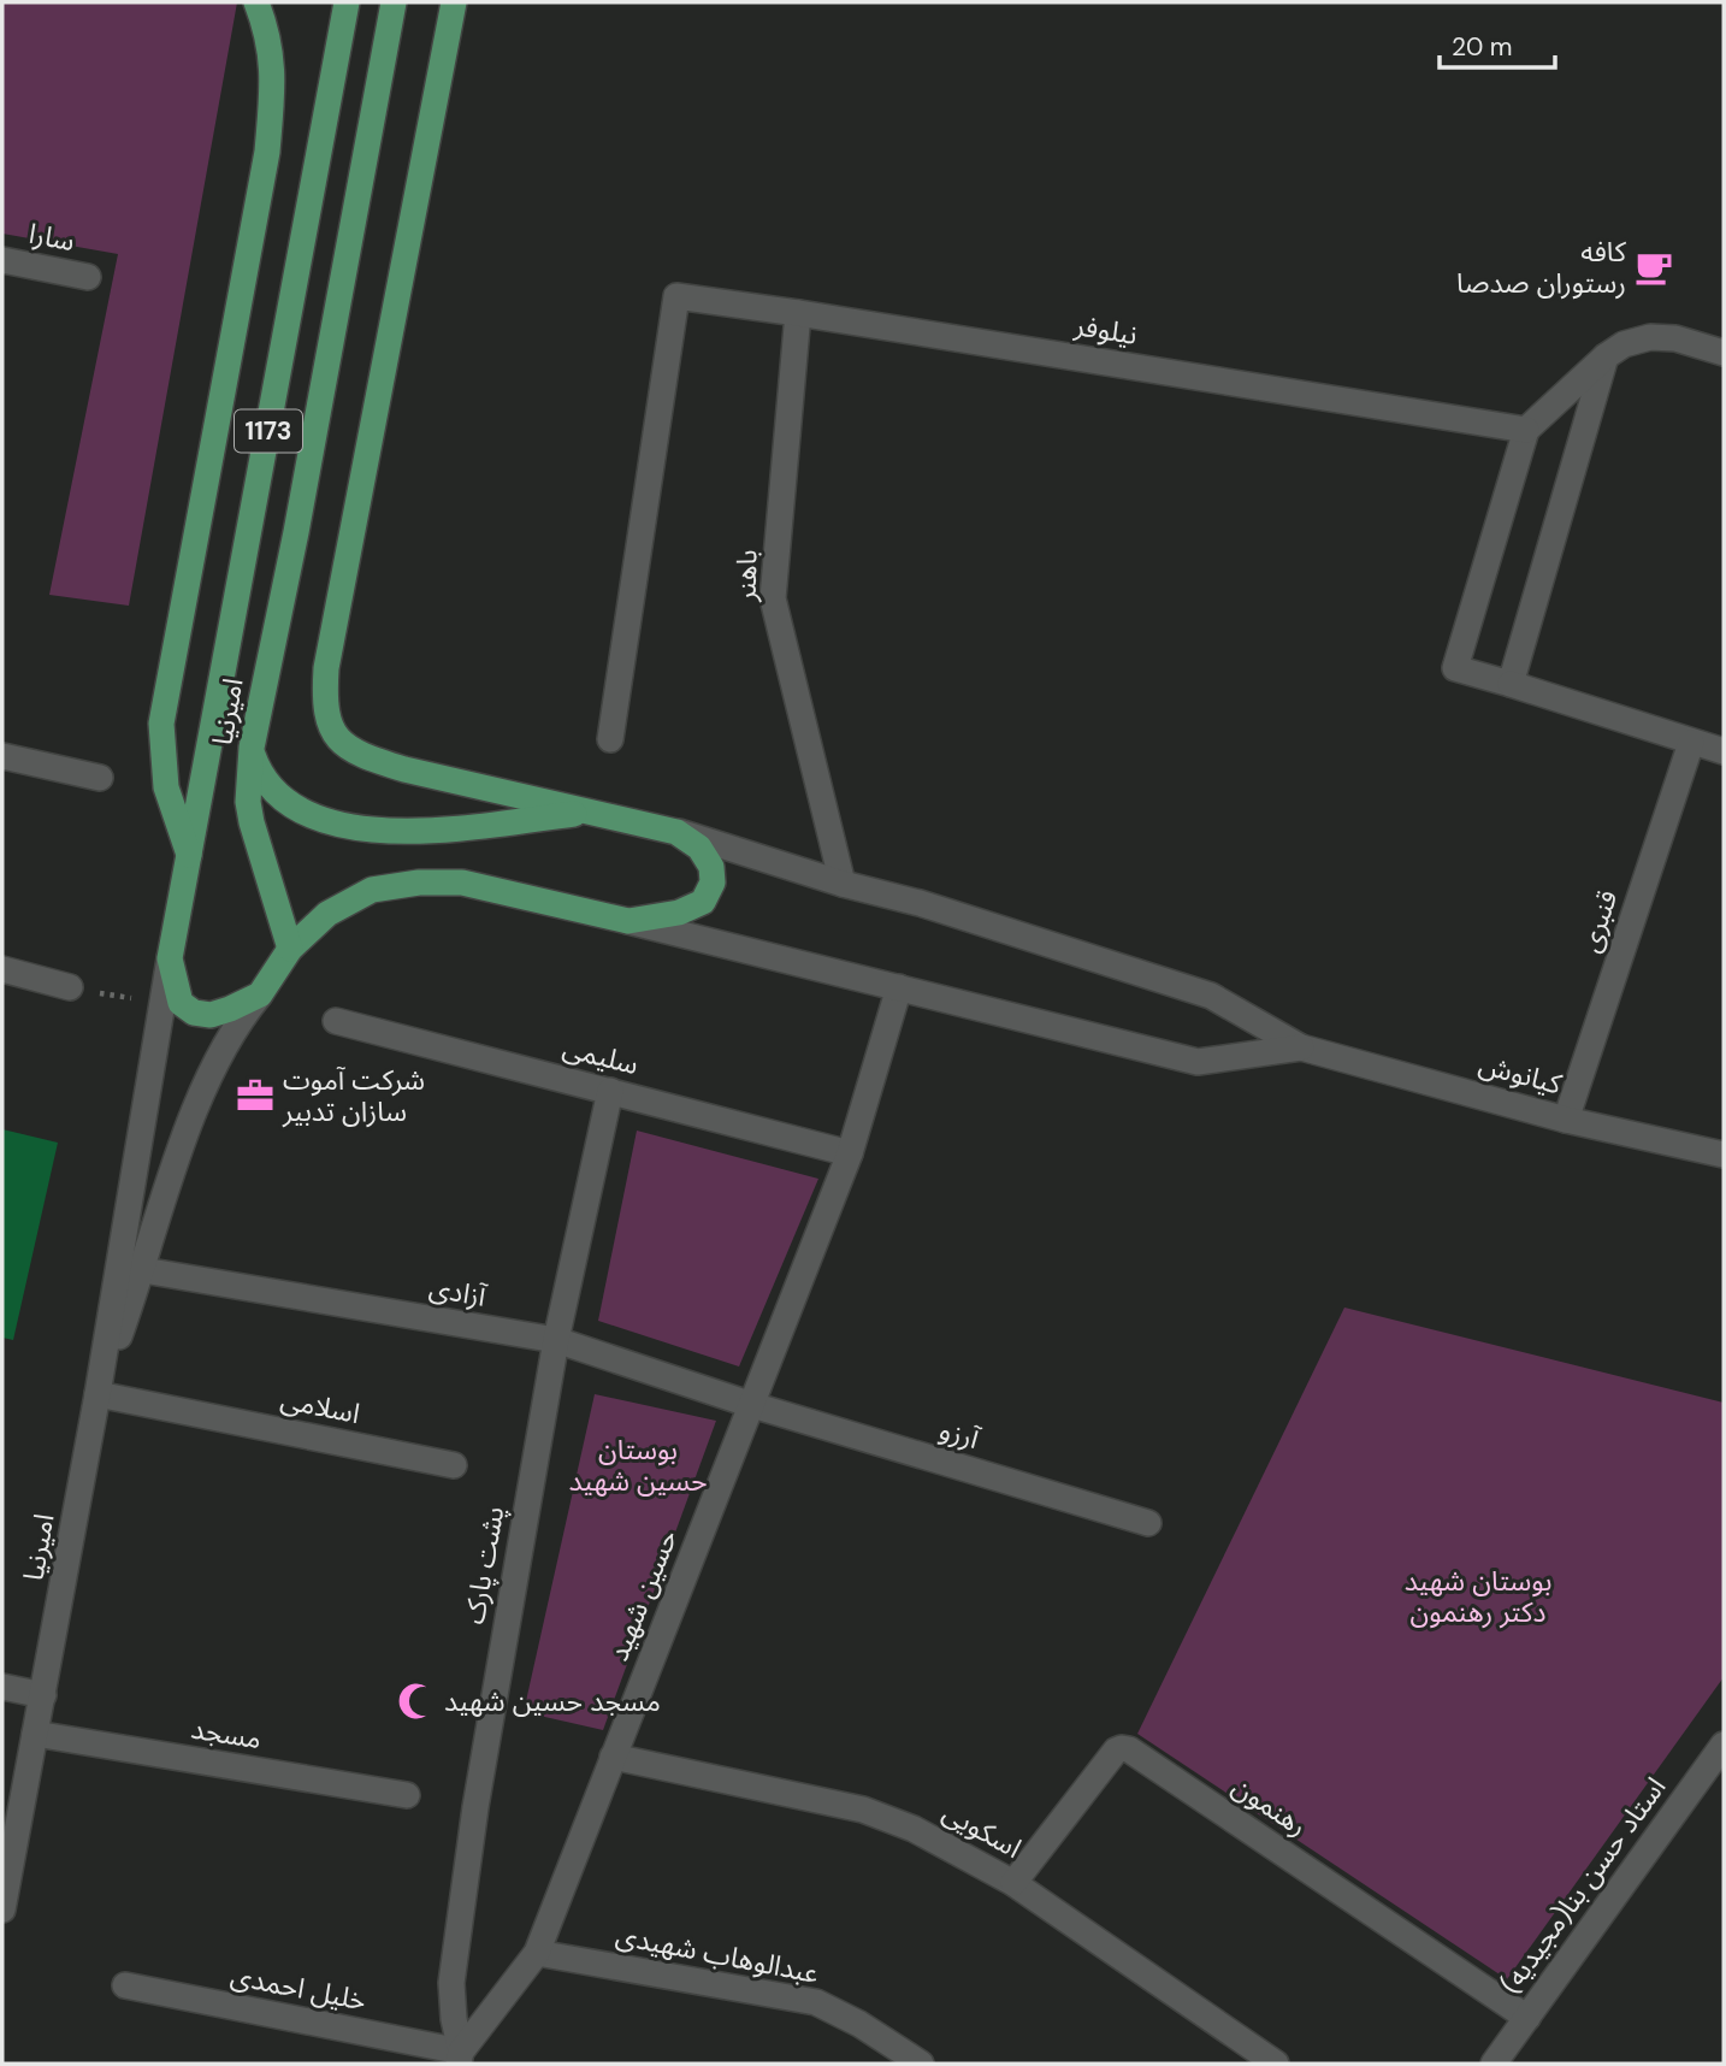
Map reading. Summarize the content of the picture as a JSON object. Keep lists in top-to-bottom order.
{
  "streets": {
    "main road": ["1173", "امیرنیا"],
    "street": [
      "سارا",
      "نیلوفر",
      "باهنر",
      "قنبری",
      "سلیمی",
      "کیانوش",
      "آزادی",
      "اسلامی",
      "آرزو",
      "پشت پارک",
      "حسین شهید",
      "مسجد",
      "رهنمون",
      "اسکویی",
      "استاد حسن بنا(مجیدیه)",
      "عبدالوهاب شهیدی",
      "خلیل احمدی"
    ]
  },
  "crossings": [
    ["نیلوفر", "باهنر"],
    ["امیرنیا", "آزادی"],
    ["امیرنیا", "اسلامی"],
    ["امیرنیا", "مسجد"],
    ["قنبری", "کیانوش"],
    ["سلیمی", "پشت پارک"],
    ["سلیمی", "حسین شهید"],
    ["آزادی", "آرزو"],
    ["آزادی", "پشت پارک"],
    ["آزادی", "حسین شهید"],
    ["آرزو", "حسین شهید"],
    ["پشت پارک", "حسین شهید"],
    ["پشت پارک", "خلیل احمدی"],
    ["حسین شهید", "اسکویی"],
    ["حسین شهید", "عبدالوهاب شهیدی"],
    ["حسین شهید", "خلیل احمدی"],
    ["رهنمون", "اسکویی"],
    ["رهنمون", "استاد حسن بنا(مجیدیه)"]
  ],
  "parks": ["بوستان حسین شهید", "بوستان شهید دکتر رهنمون"],
  "places": {
    "cafe": ["کافه رستوران صدصا"],
    "office": ["شرکت آموت سازان تدبیر"],
    "mosque": ["مسجد حسین شهید"]
  },
  "scale_bar": "20 m"
}
